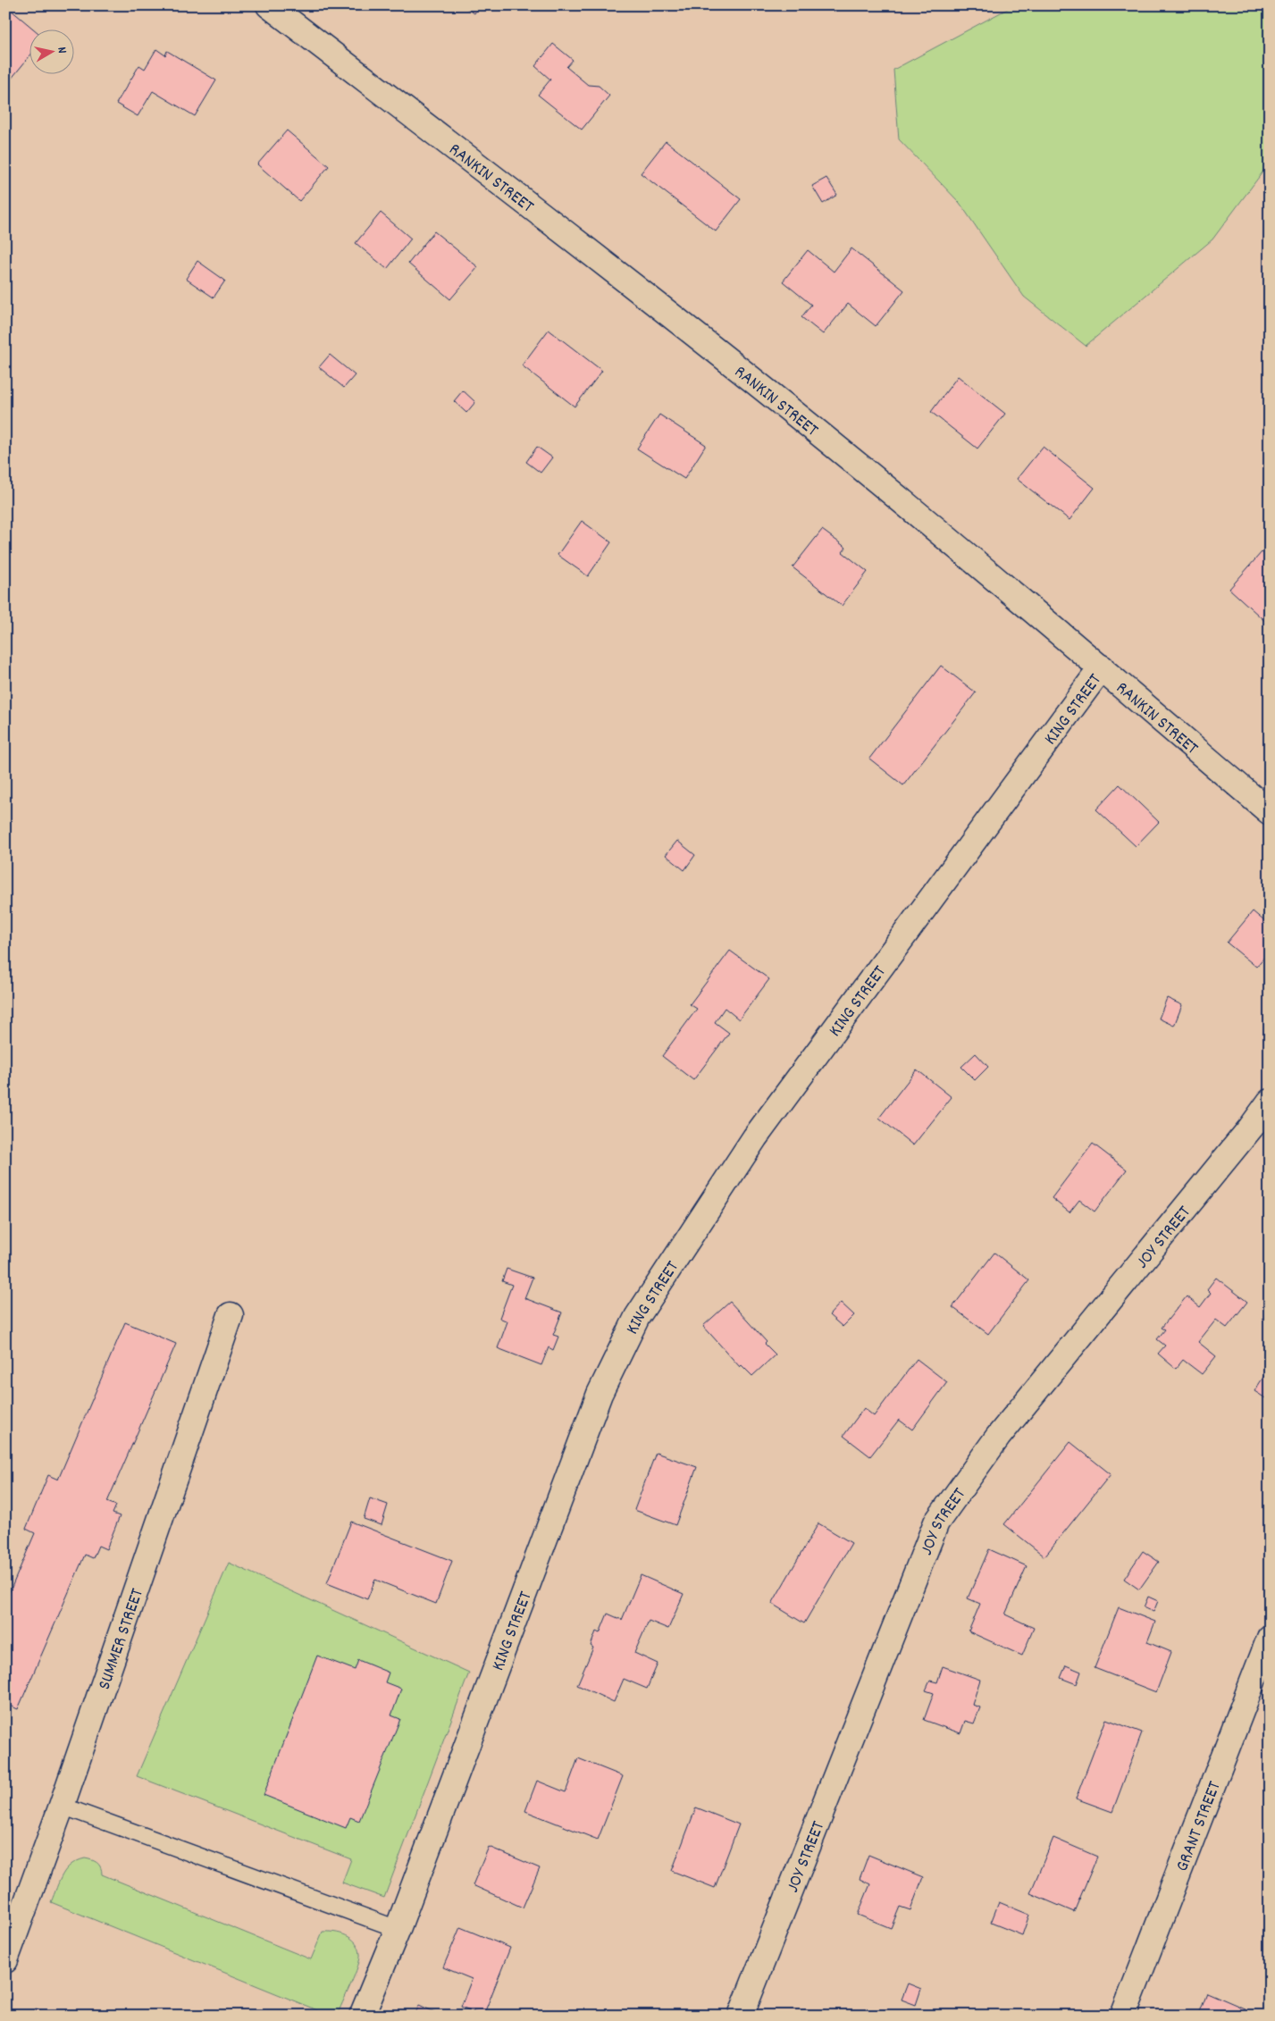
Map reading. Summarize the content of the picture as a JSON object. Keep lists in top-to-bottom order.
{
  "streets": {
    "street": [
      "RANKIN STREET",
      "KING STREET",
      "JOY STREET",
      "SUMMER STREET",
      "GRANT STREET"
    ]
  },
  "crossings": [
    ["RANKIN STREET", "KING STREET"]
  ],
  "north": "right"
}
